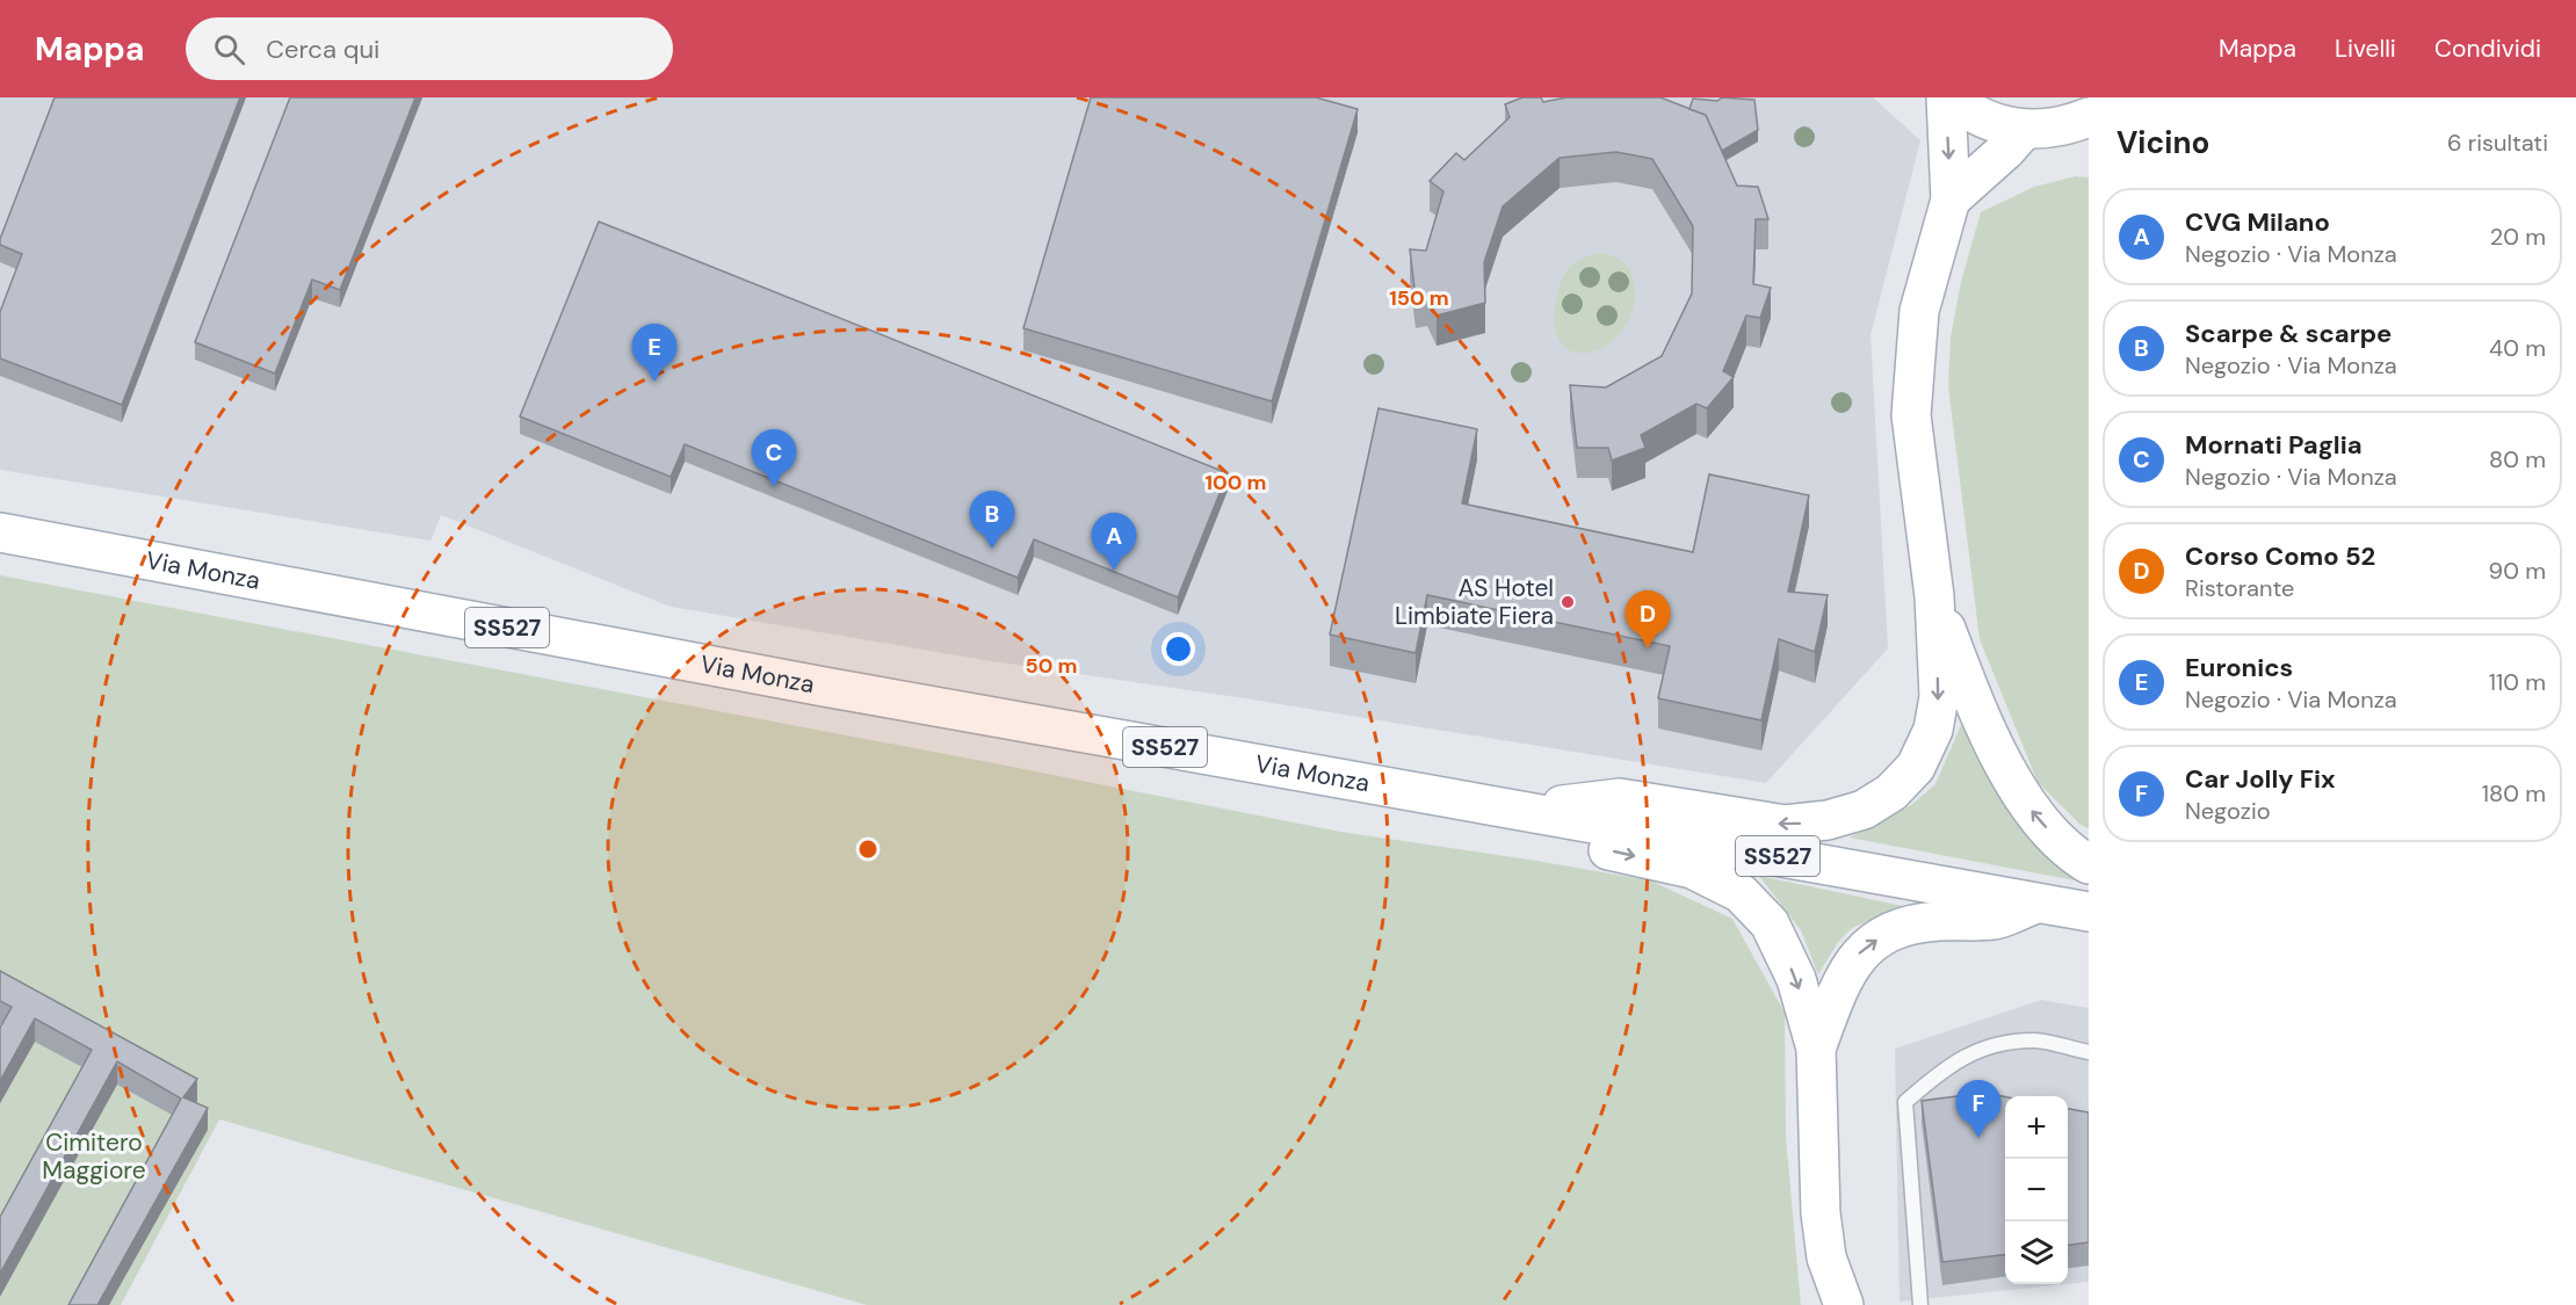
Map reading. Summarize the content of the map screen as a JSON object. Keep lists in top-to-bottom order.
{
  "streets": {
    "main road": ["Via Monza", "SS527"]
  },
  "crossings": [
    ["Via Monza", "SS527"]
  ],
  "parks": ["Cimitero Maggiore"],
  "places": ["AS Hotel Limbiate Fiera"],
  "page": {
    "header": "Mappa",
    "search": "Cerca qui",
    "nav": ["Mappa", "Livelli", "Condividi"],
    "heading": ["Vicino", "6 risultati"],
    "list": [
      {
        "mark": "A",
        "name": "CVG Milano",
        "note": "Negozio · Via Monza",
        "value": "20 m"
      },
      {
        "mark": "B",
        "name": "Scarpe & scarpe",
        "note": "Negozio · Via Monza",
        "value": "40 m"
      },
      {
        "mark": "C",
        "name": "Mornati Paglia",
        "note": "Negozio · Via Monza",
        "value": "80 m"
      },
      {
        "mark": "D",
        "name": "Corso Como 52",
        "note": "Ristorante",
        "value": "90 m"
      },
      {
        "mark": "E",
        "name": "Euronics",
        "note": "Negozio · Via Monza",
        "value": "110 m"
      },
      {
        "mark": "F",
        "name": "Car Jolly Fix",
        "note": "Negozio",
        "value": "180 m"
      }
    ],
    "pins": [
      "E",
      "C",
      "B",
      "A",
      "D",
      "F"
    ],
    "map_buttons": ["+", "−"]
  },
  "rings": ["150 m", "100 m", "50 m"]
}
